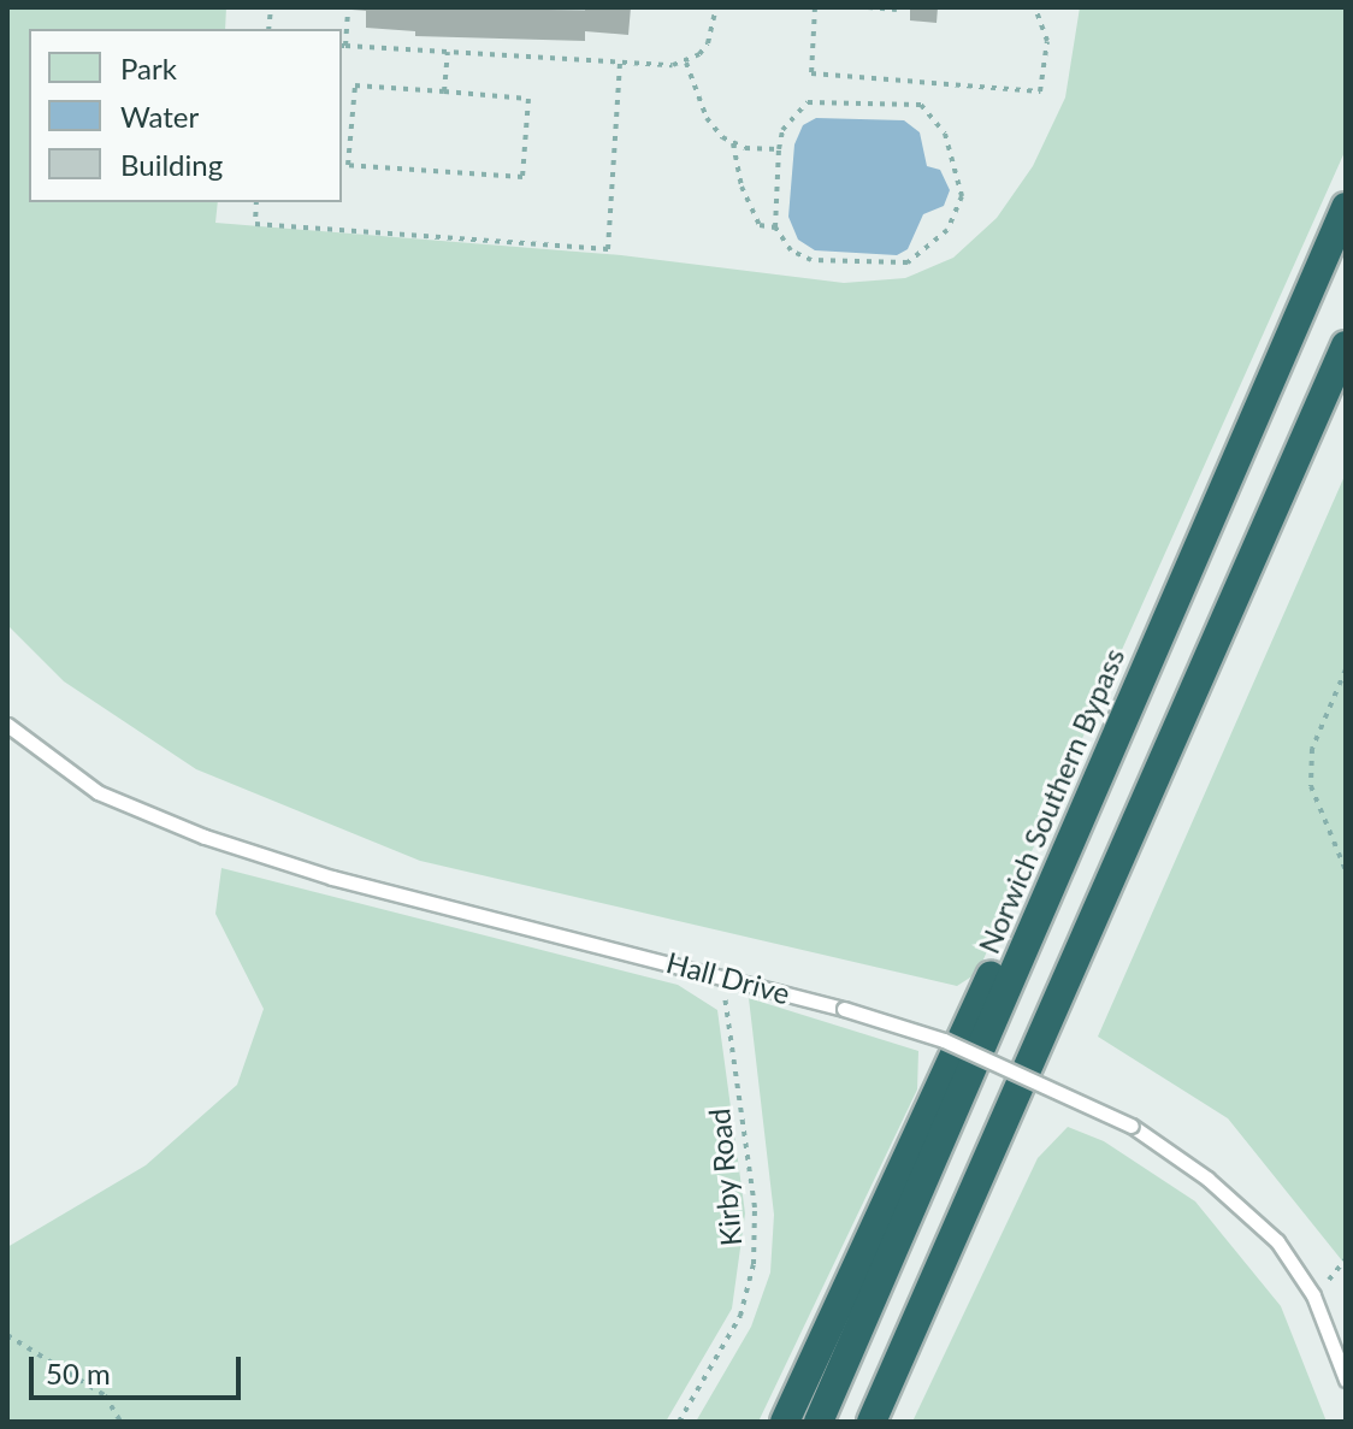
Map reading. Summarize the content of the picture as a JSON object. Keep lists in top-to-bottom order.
{
  "streets": {
    "highway": ["Norwich Southern Bypass"],
    "lane": ["Hall Drive"],
    "path": ["Kirby Road"]
  },
  "crossings": [
    ["Hall Drive", "Kirby Road"]
  ],
  "legend": ["Park", "Water", "Building"],
  "scale_bar": "50 m"
}
